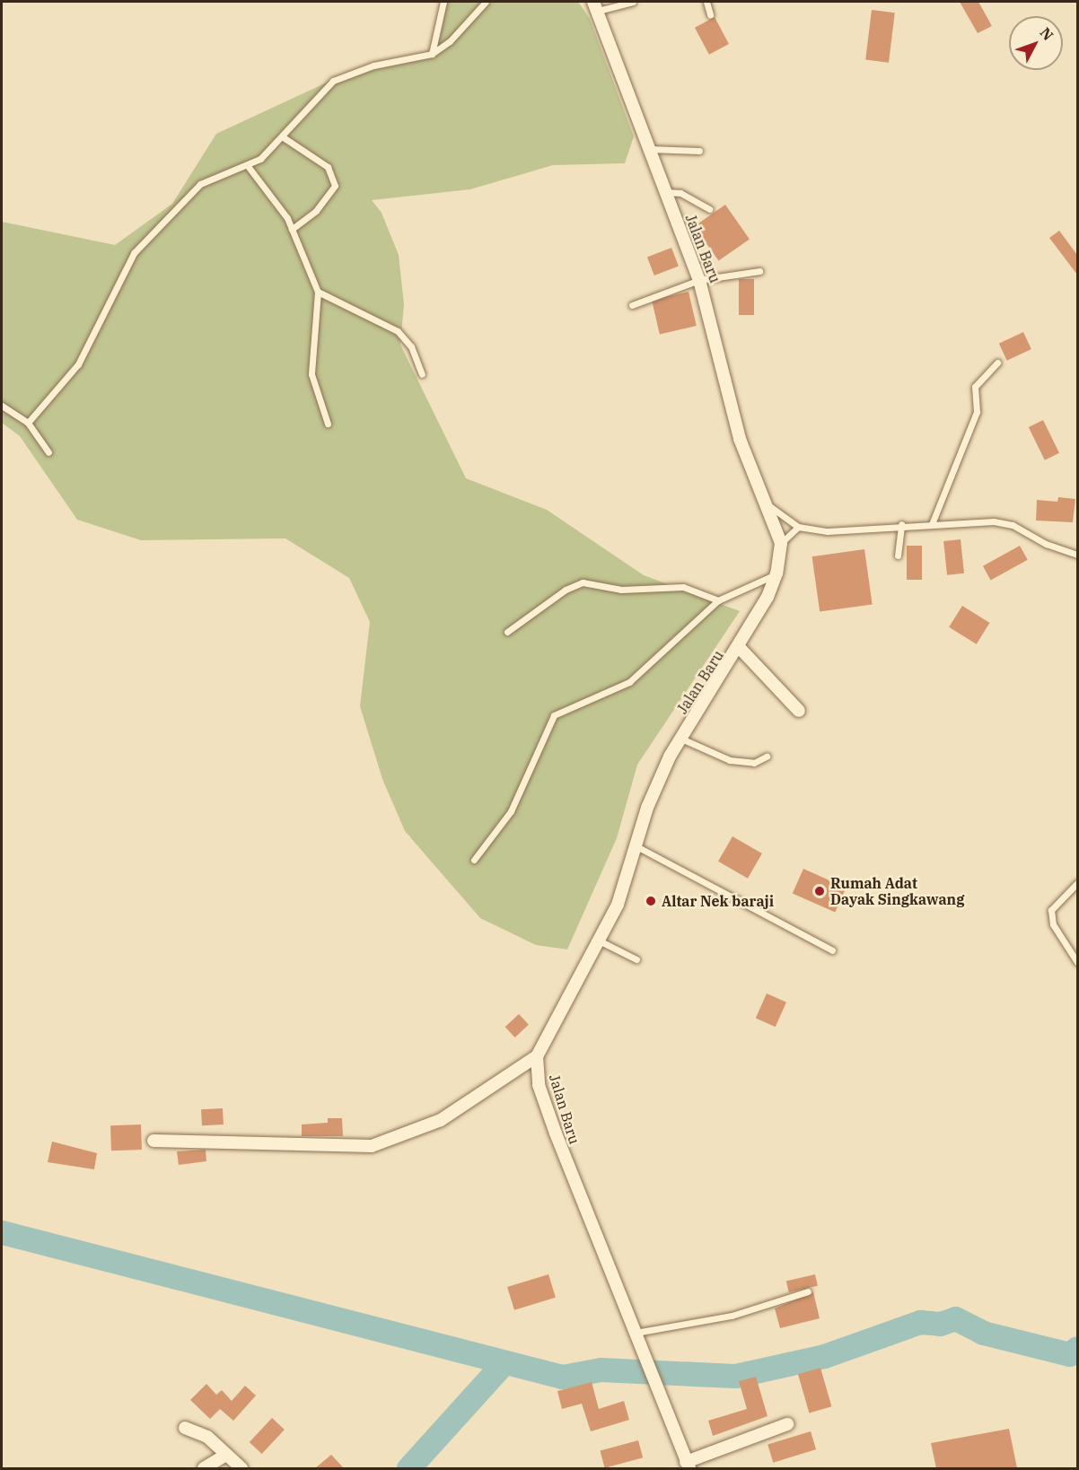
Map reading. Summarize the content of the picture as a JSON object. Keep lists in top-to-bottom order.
{
  "streets": {
    "street": ["Jalan Baru"]
  },
  "places": ["Rumah Adat Dayak Singkawang", "Altar Nek baraji"],
  "north": "top right"
}
